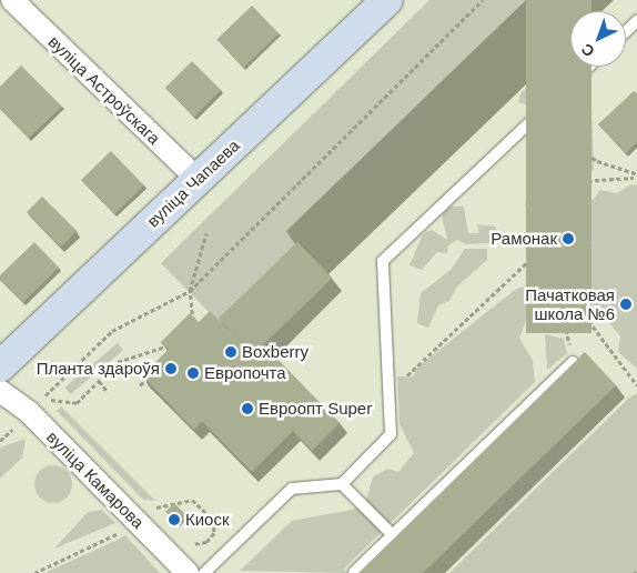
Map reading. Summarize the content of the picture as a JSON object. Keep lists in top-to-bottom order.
{
  "streets": {
    "main road": ["вуліца Чапаева"],
    "street": ["вуліца Астроўскага", "вуліца Камарова"]
  },
  "crossings": [
    ["вуліца Астроўскага", "вуліца Чапаева"]
  ],
  "places": [
    "Рамонак",
    "Пачатковая школа №6",
    "Boxberry",
    "Планта здароўя",
    "Европочта",
    "Евроопт Super",
    "Киоск"
  ],
  "north": "bottom left"
}
